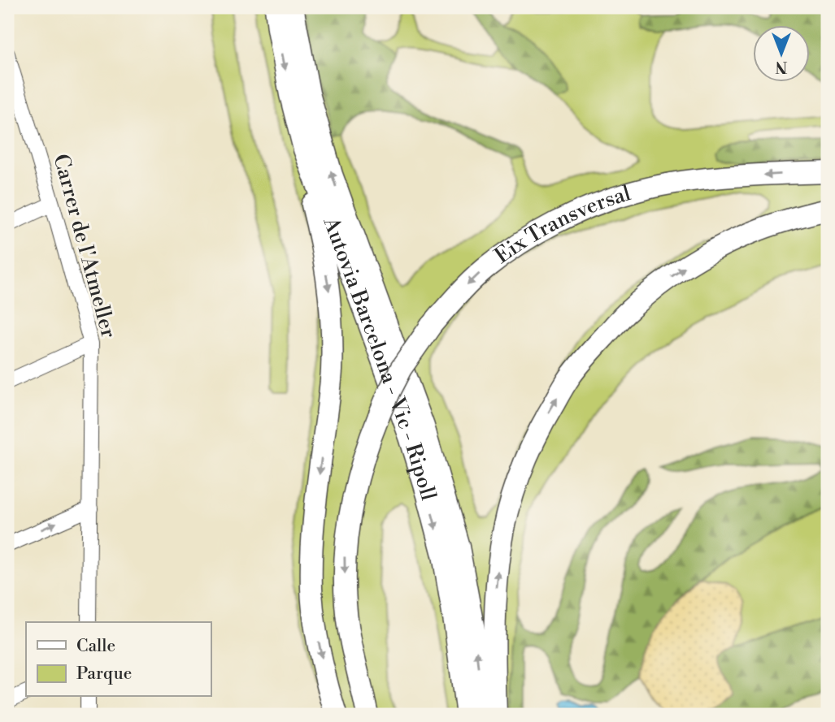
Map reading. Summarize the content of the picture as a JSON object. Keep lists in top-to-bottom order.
{
  "streets": {
    "highway": ["Eix Transversal", "Autovia Barcelona - Vic - Ripoll"],
    "street": ["Carrer de l'Atmeller"]
  },
  "one_way": ["Eix Transversal"],
  "legend": ["Calle", "Parque"],
  "north": "bottom"
}
